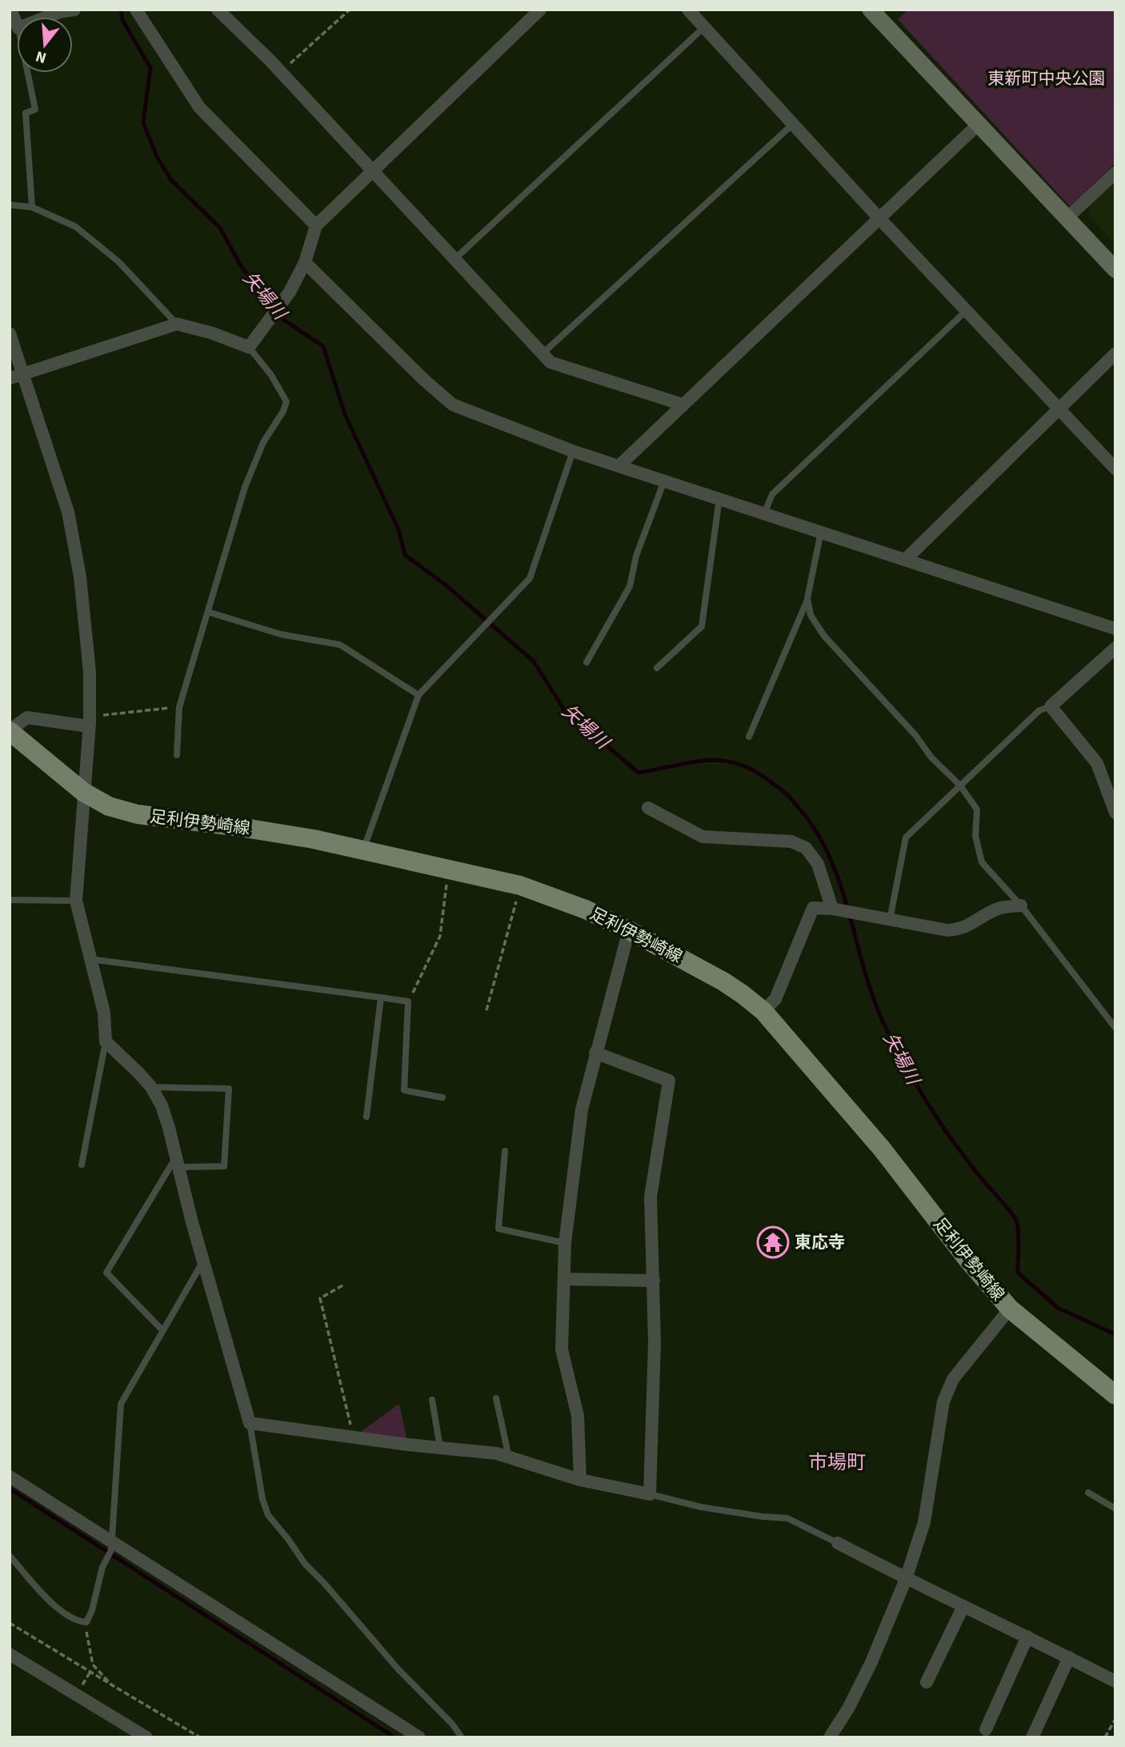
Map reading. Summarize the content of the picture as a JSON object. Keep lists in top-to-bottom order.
{
  "streets": {
    "main road": ["足利伊勢崎線"]
  },
  "districts": ["市場町"],
  "water": ["矢場川"],
  "parks": ["東新町中央公園"],
  "places": {
    "temple": ["東応寺"]
  },
  "north": "bottom"
}
